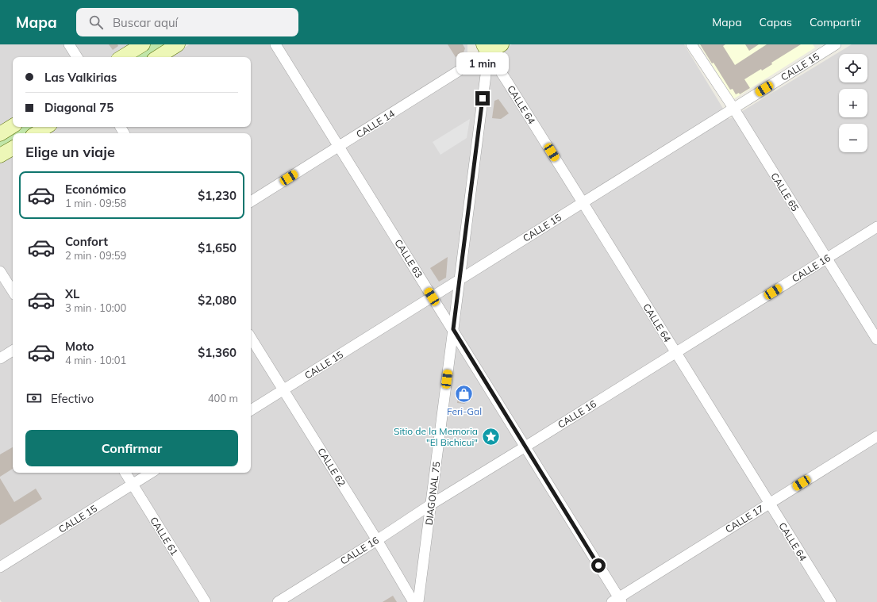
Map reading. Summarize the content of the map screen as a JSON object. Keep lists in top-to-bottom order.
{
  "streets": {
    "main road": ["CALLE 14"],
    "street": [
      "CALLE 15",
      "CALLE 64",
      "CALLE 65",
      "CALLE 63",
      "CALLE 16",
      "CALLE 62",
      "DIAGONAL 75",
      "CALLE 17",
      "CALLE 61"
    ]
  },
  "crossings": [
    ["CALLE 15", "CALLE 64"],
    ["CALLE 15", "CALLE 65"],
    ["CALLE 15", "CALLE 63"],
    ["CALLE 15", "CALLE 62"],
    ["CALLE 15", "DIAGONAL 75"],
    ["CALLE 15", "CALLE 61"],
    ["CALLE 64", "CALLE 14"],
    ["CALLE 64", "CALLE 16"],
    ["CALLE 64", "DIAGONAL 75"],
    ["CALLE 64", "CALLE 17"],
    ["CALLE 14", "CALLE 63"],
    ["CALLE 14", "DIAGONAL 75"],
    ["CALLE 65", "CALLE 16"],
    ["CALLE 63", "CALLE 16"],
    ["CALLE 63", "DIAGONAL 75"],
    ["CALLE 63", "CALLE 17"],
    ["CALLE 16", "CALLE 62"],
    ["CALLE 16", "DIAGONAL 75"]
  ],
  "places": {
    "shop": ["Feri-Gal"],
    "place": ["Sitio de la Memoria \"El Bichicui\""]
  },
  "page": {
    "header": "Mapa",
    "search": "Buscar aquí",
    "nav": ["Mapa", "Capas", "Compartir"],
    "bubble": "1 min",
    "map_buttons": ["+", "−"],
    "banner": ["Las Valkirias", "Diagonal 75"],
    "heading": "Elige un viaje",
    "list": [
      {
        "name": "Económico",
        "note": "1 min · 09:58",
        "value": "$1,230"
      },
      {
        "name": "Confort",
        "note": "2 min · 09:59",
        "value": "$1,650"
      },
      {
        "name": "XL",
        "note": "3 min · 10:00",
        "value": "$2,080"
      },
      {
        "name": "Moto",
        "note": "4 min · 10:01",
        "value": "$1,360"
      }
    ],
    "pay": ["Efectivo", "400 m"],
    "buttons": "Confirmar"
  }
}
